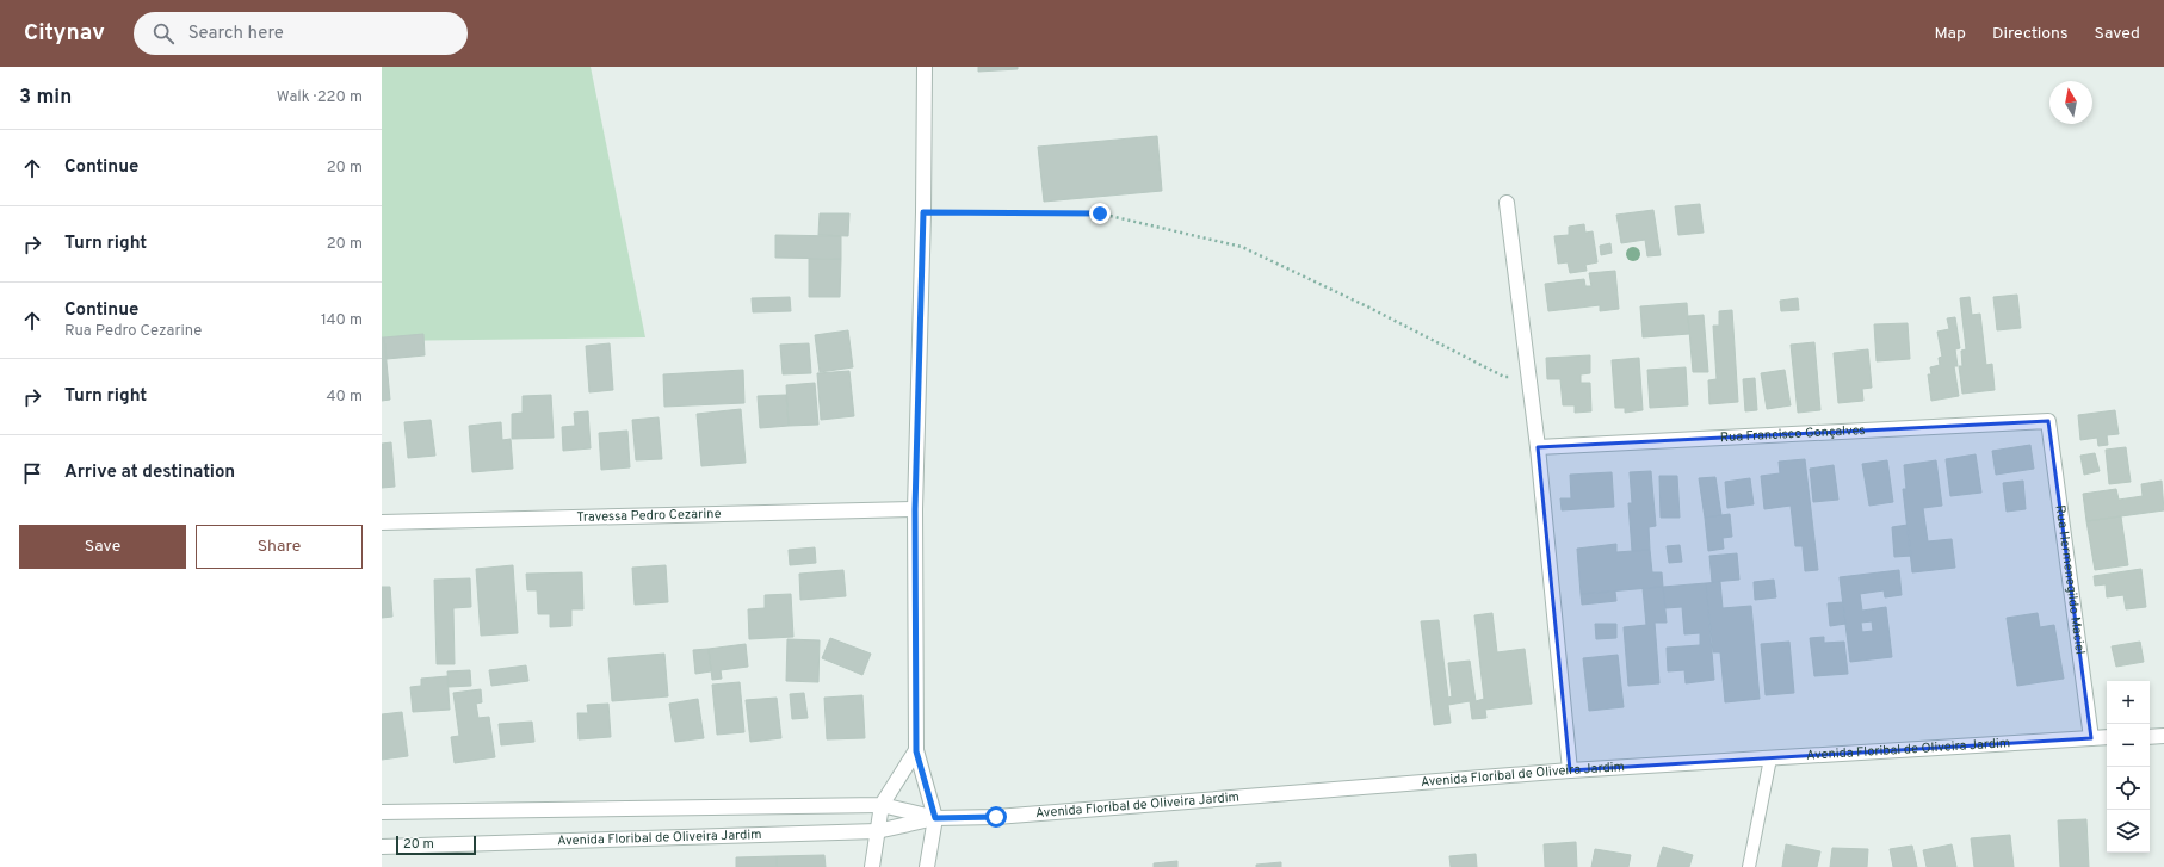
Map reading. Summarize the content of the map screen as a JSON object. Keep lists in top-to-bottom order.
{
  "streets": {
    "street": [
      "Rua Francisco Gonçalves",
      "Travessa Pedro Cezarine",
      "Rua Hermenegildo Maciel",
      "Avenida Floribal de Oliveira Jardim"
    ]
  },
  "crossings": [
    ["Rua Francisco Gonçalves", "Rua Hermenegildo Maciel"],
    ["Rua Hermenegildo Maciel", "Avenida Floribal de Oliveira Jardim"]
  ],
  "scale_bar": "20 m",
  "north": "top",
  "page": {
    "header": "Citynav",
    "search": "Search here",
    "nav": ["Map", "Directions", "Saved"],
    "heading": ["3 min", "Walk · 220 m"],
    "list": [
      ["Continue", "20 m"],
      ["Turn right", "20 m"],
      ["Continue", "Rua Pedro Cezarine", "140 m"],
      ["Turn right", "40 m"],
      "Arrive at destination"
    ],
    "buttons": ["Save", "Share"],
    "map_buttons": ["+", "−"],
    "scale": "20 m"
  }
}
